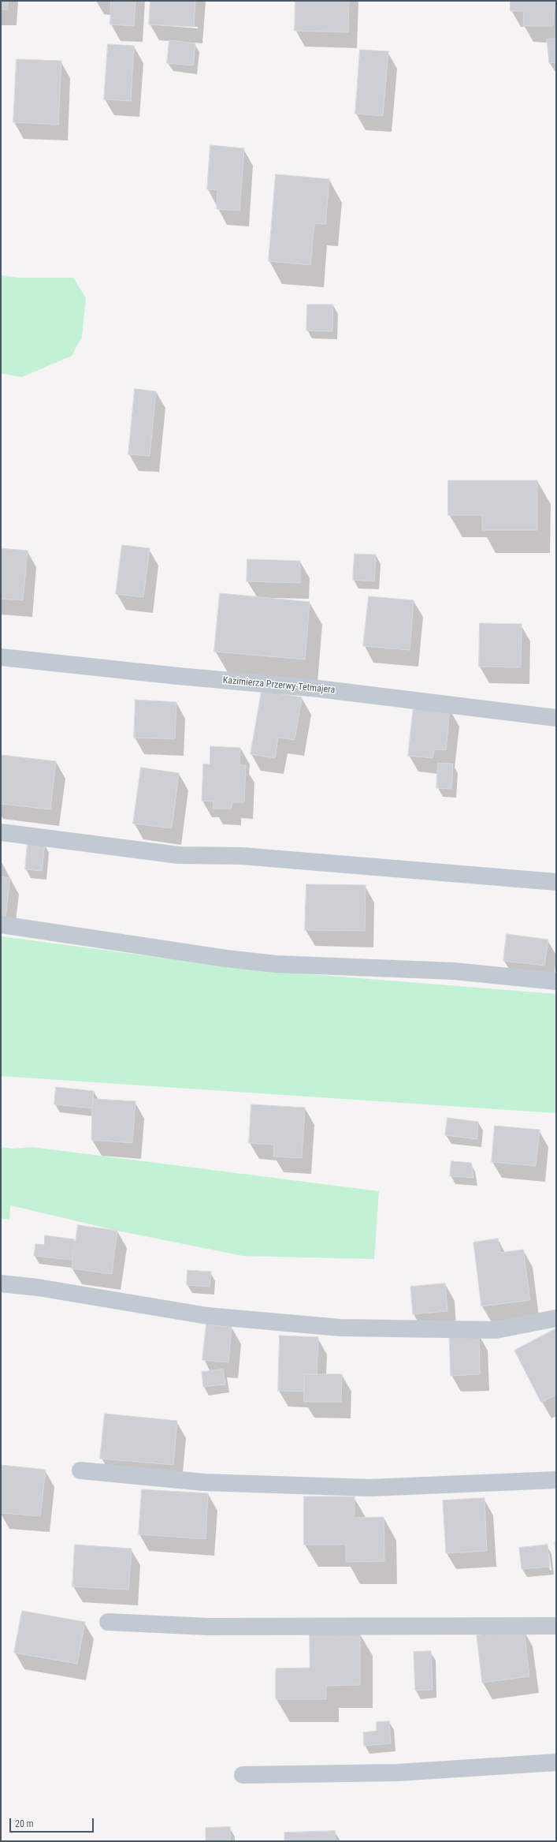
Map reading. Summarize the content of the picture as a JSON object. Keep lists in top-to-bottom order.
{
  "streets": {
    "lane": ["Kazimierza Przerwy-Tetmajera"]
  },
  "scale_bar": "20 m"
}
